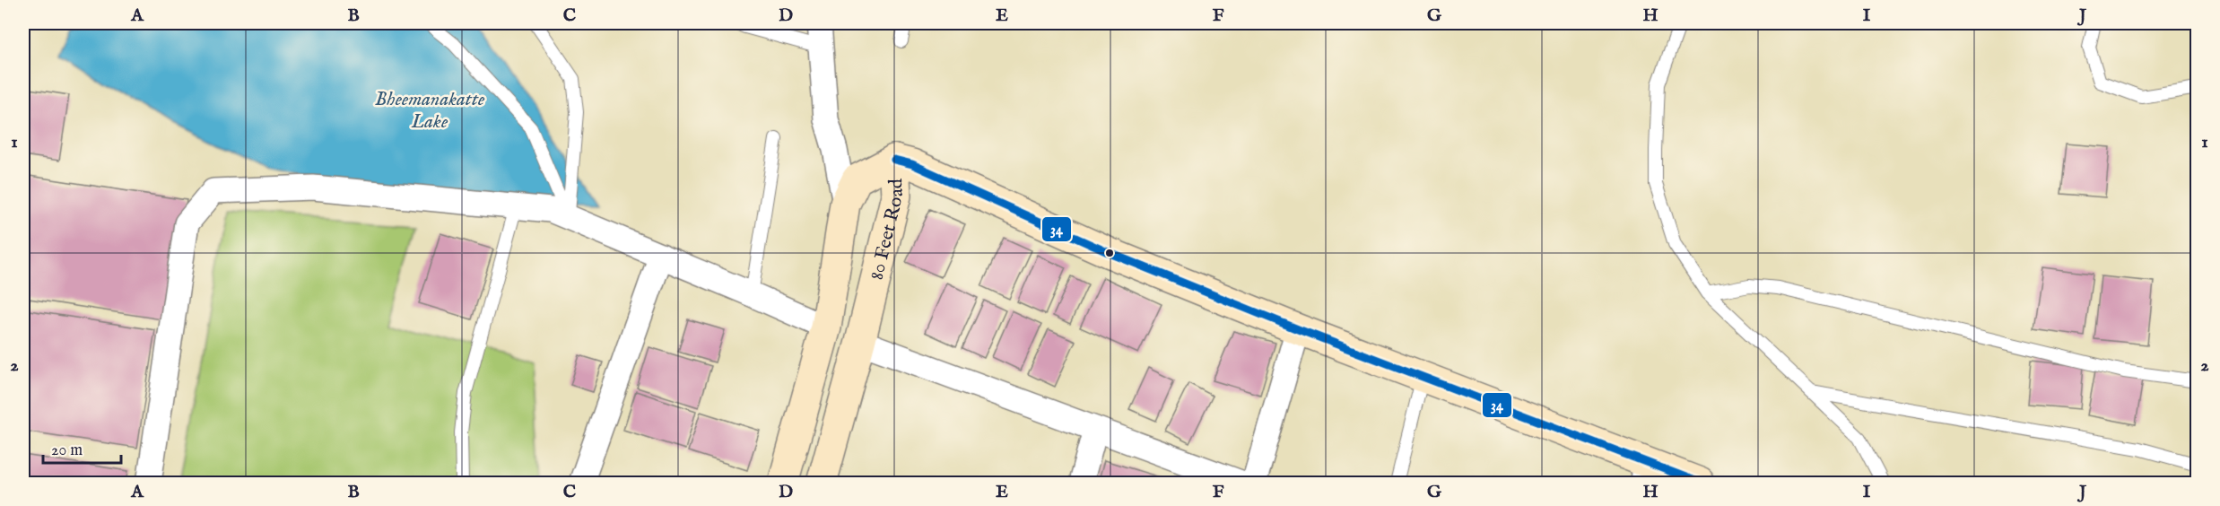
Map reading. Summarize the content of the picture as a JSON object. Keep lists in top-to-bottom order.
{
  "streets": {
    "street": ["80 Feet Road"]
  },
  "water": ["Bheemanakatte Lake"],
  "lines": ["transit line 34"],
  "scale_bar": "20 m",
  "grid": {
    "columns": [
      "A",
      "B",
      "C",
      "D",
      "E",
      "F",
      "G",
      "H",
      "I",
      "J"
    ],
    "rows": ["1", "2"]
  }
}
